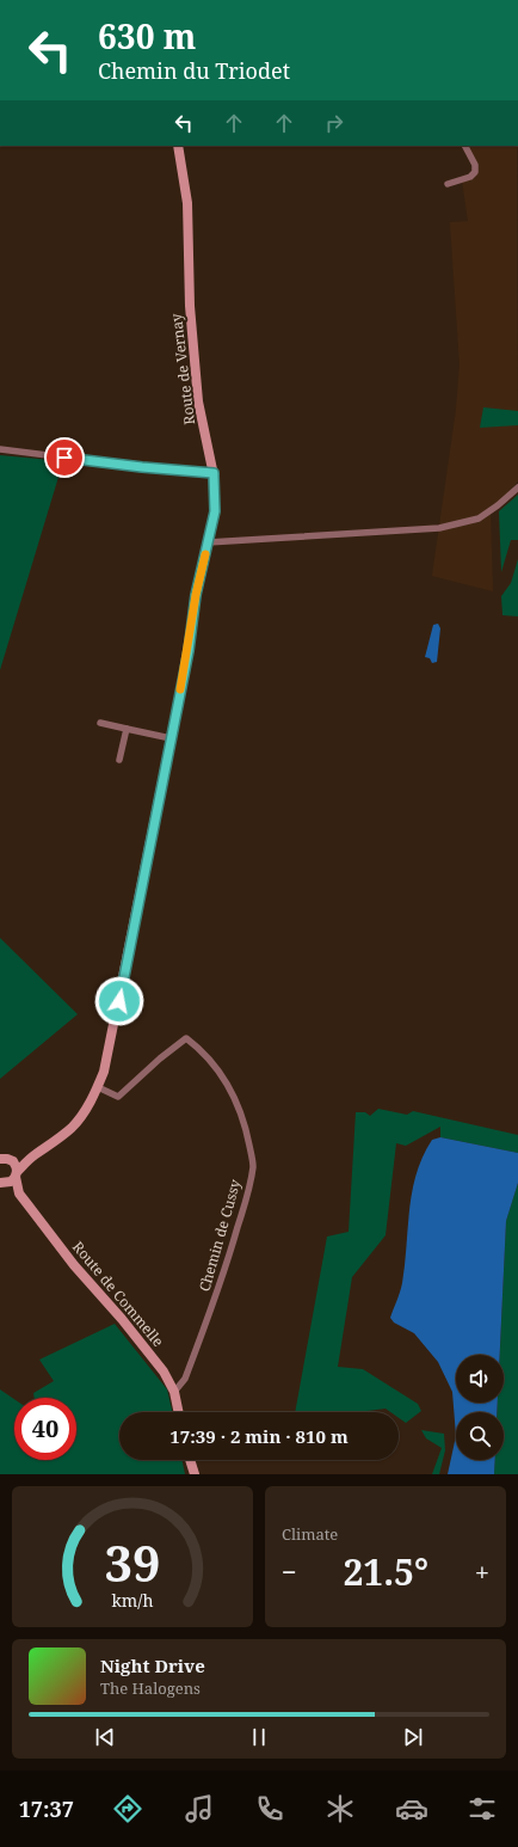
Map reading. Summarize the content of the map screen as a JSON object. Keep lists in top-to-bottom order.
{
  "streets": {
    "street": ["Route de Vernay", "Chemin de Cussy", "Route de Commelle"]
  },
  "crossings": [
    ["Route de Vernay", "Chemin de Cussy"],
    ["Route de Vernay", "Route de Commelle"],
    ["Chemin de Cussy", "Route de Commelle"]
  ],
  "page": {
    "turn": ["630 m", "Chemin du Triodet"],
    "limit": "40",
    "trip": "17:39 · 2 min · 810 m",
    "tile": "Climate",
    "heat": ["−", "21.5°", "+"],
    "song": ["Night Drive", "The Halogens"],
    "tabs": "17:37",
    "gauge": ["39", "km/h"]
  }
}
